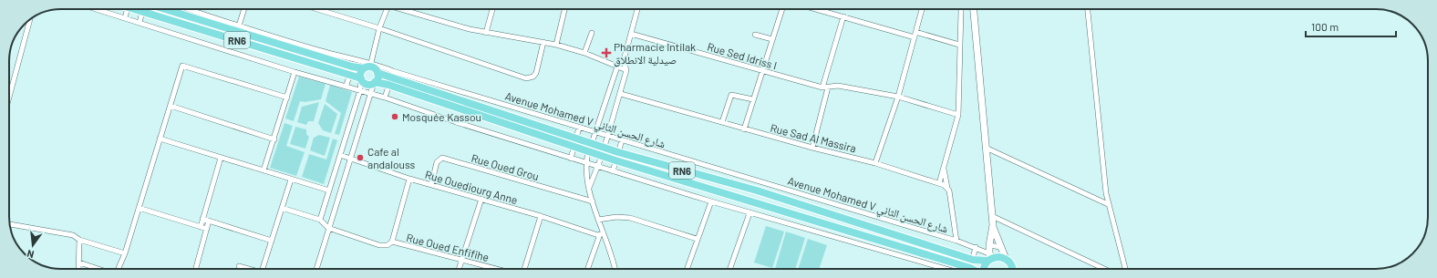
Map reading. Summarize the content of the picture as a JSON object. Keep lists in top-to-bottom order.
{
  "streets": {
    "main road": ["RN6"],
    "street": [
      "Rue Sed Idriss I",
      "Avenue Mohamed V شارع الحسن الثاني",
      "Rue Sad Al Massira",
      "Rue Oued Grou",
      "Rue Ouediourg Anne",
      "Rue Oued Enfifihe"
    ]
  },
  "crossings": [
    ["RN6", "Avenue Mohamed V شارع الحسن الثاني"],
    ["Rue Oued Grou", "Rue Ouediourg Anne"]
  ],
  "places": {
    "health": ["Pharmacie Intilak صيدلية الانطلاق"],
    "other": ["Mosquée Kassou", "Cafe al andalouss"]
  },
  "scale_bar": "100 m",
  "north": "bottom"
}
